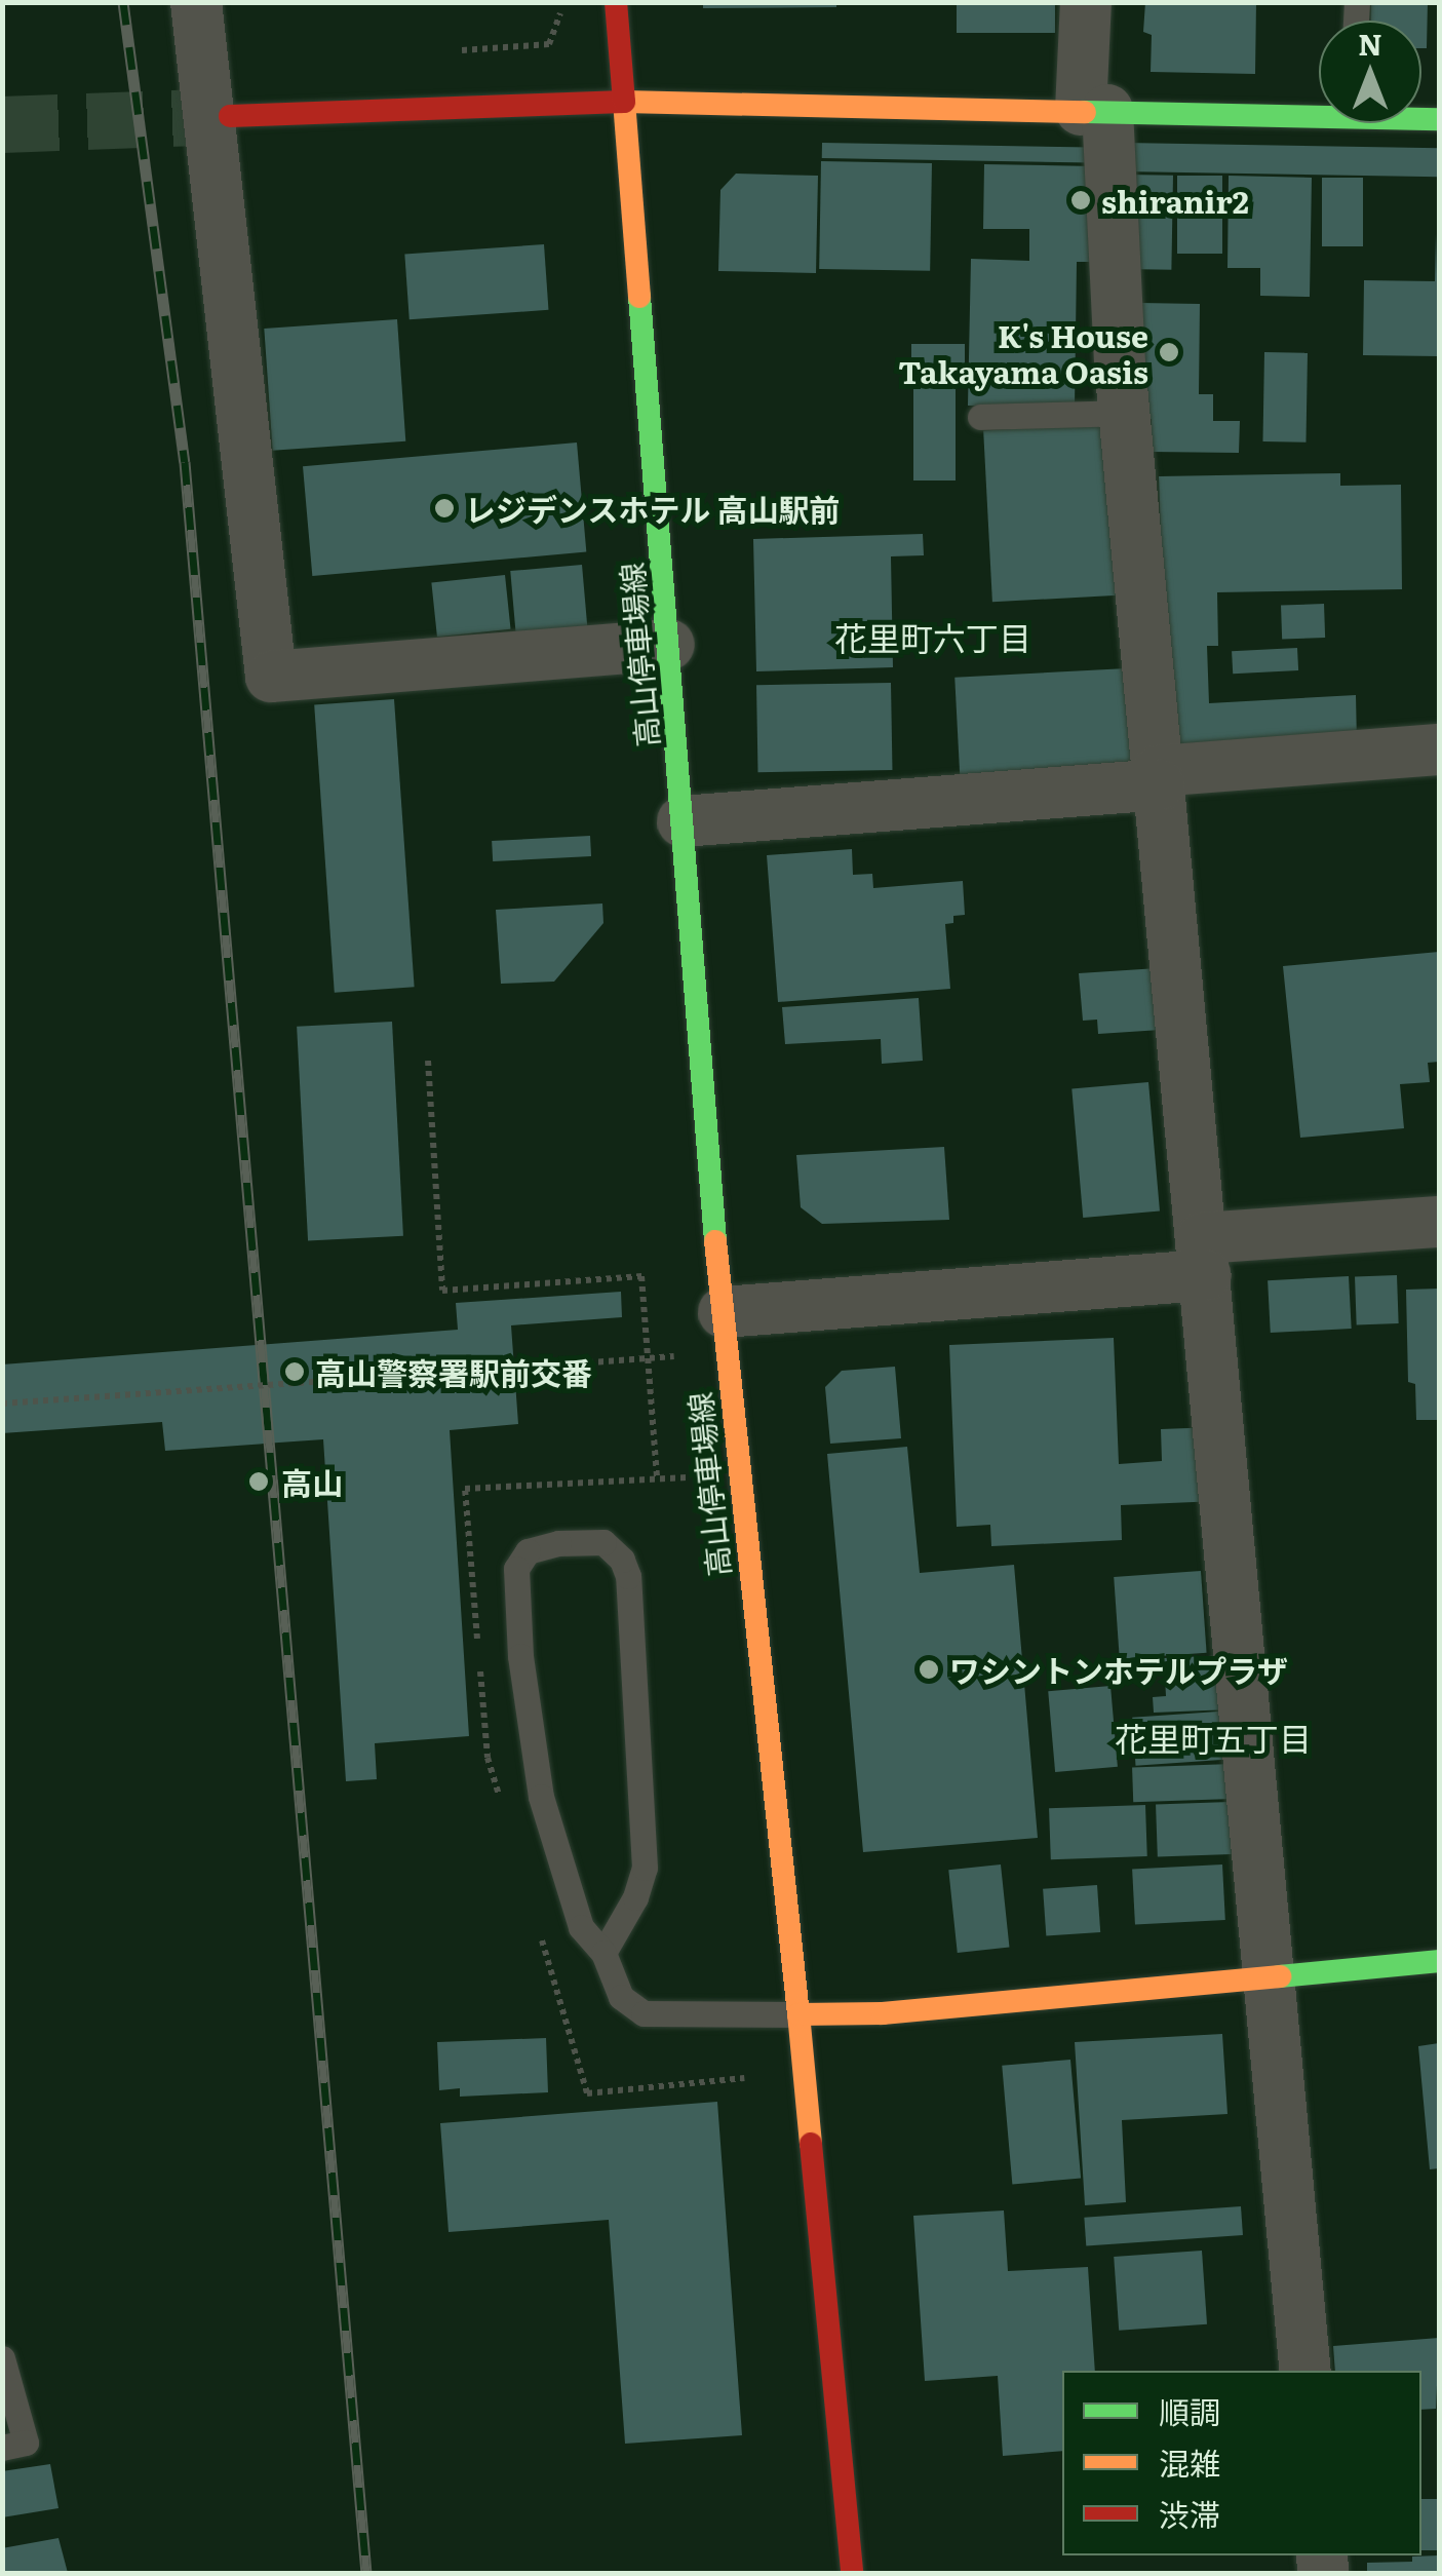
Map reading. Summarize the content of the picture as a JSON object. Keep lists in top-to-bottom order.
{
  "streets": {
    "main road": ["高山停車場線"]
  },
  "districts": ["花里町六丁目", "花里町五丁目"],
  "places": [
    "shiranir2",
    "K's House Takayama Oasis",
    "レジデンスホテル 高山駅前",
    "高山警察署駅前交番",
    "高山",
    "ワシントンホテルプラザ"
  ],
  "legend": ["順調", "混雑", "渋滞"],
  "north": "top"
}
